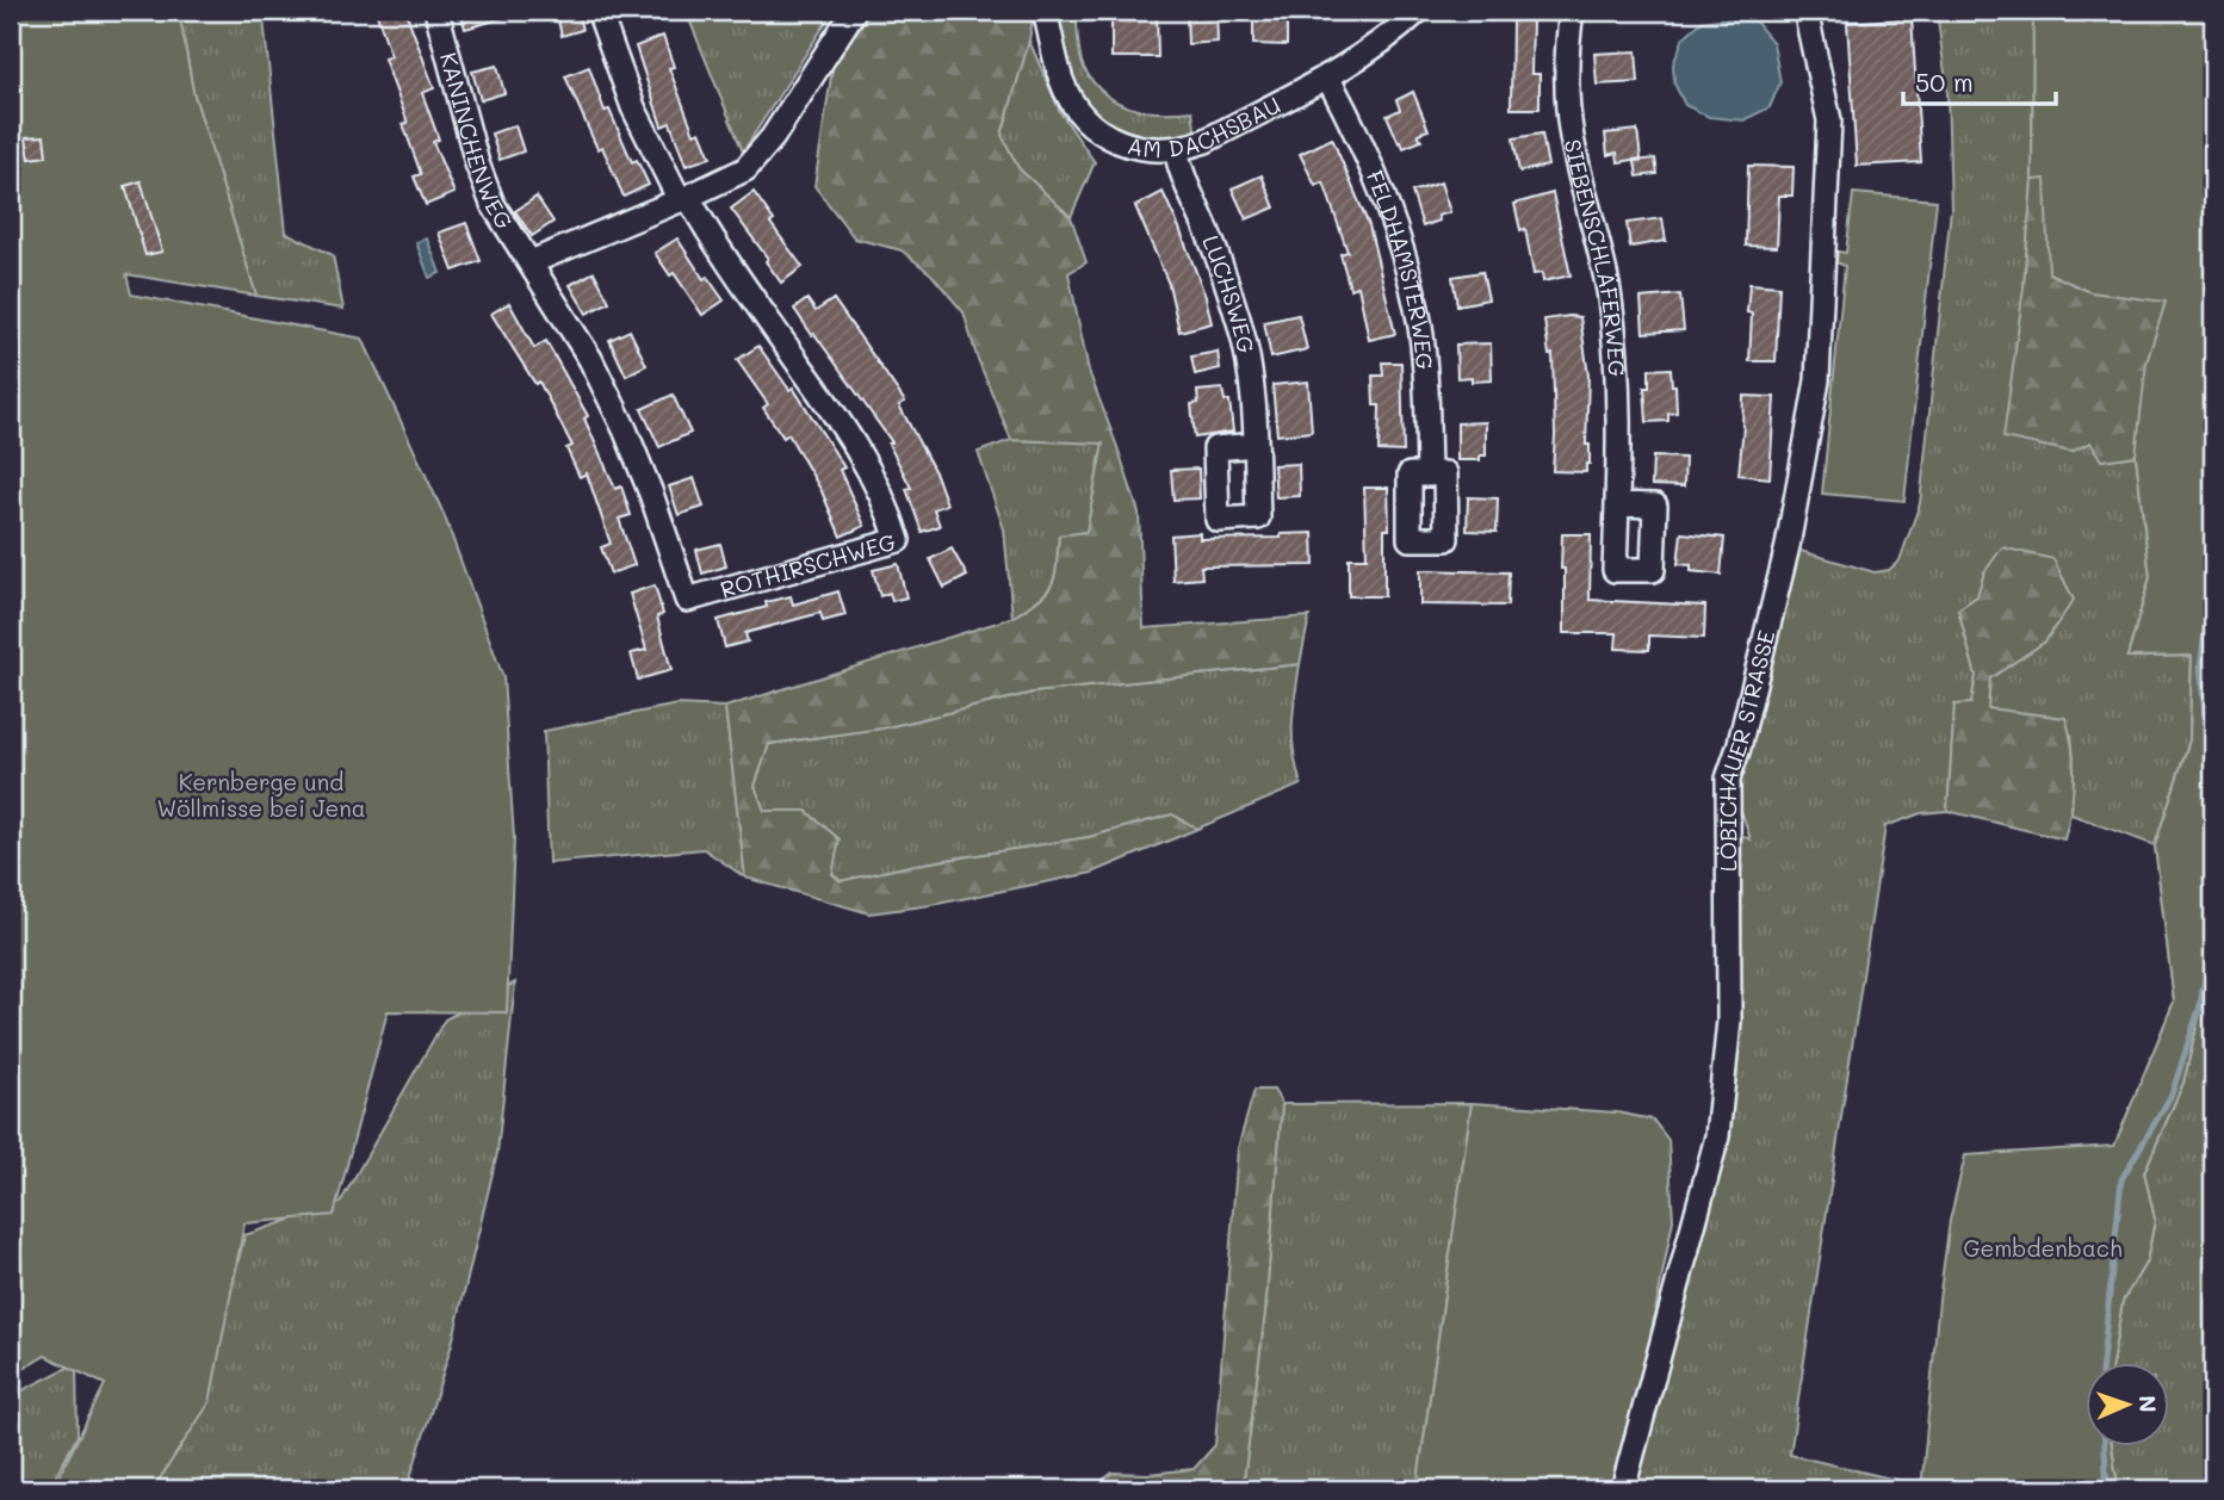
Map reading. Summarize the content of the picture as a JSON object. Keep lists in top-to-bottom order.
{
  "streets": {
    "street": [
      "AM DACHSBAU",
      "KANINCHENWEG",
      "SIEBENSCHLÄFERWEG",
      "FELDHAMSTERWEG",
      "LUCHSWEG",
      "ROTHIRSCHWEG",
      "LÖBICHAUER STRASSE"
    ]
  },
  "crossings": [
    ["AM DACHSBAU", "FELDHAMSTERWEG"],
    ["AM DACHSBAU", "LUCHSWEG"],
    ["KANINCHENWEG", "ROTHIRSCHWEG"]
  ],
  "parks": ["Kernberge und Wöllmisse bei Jena", "Gembdenbach"],
  "scale_bar": "50 m",
  "north": "right"
}
